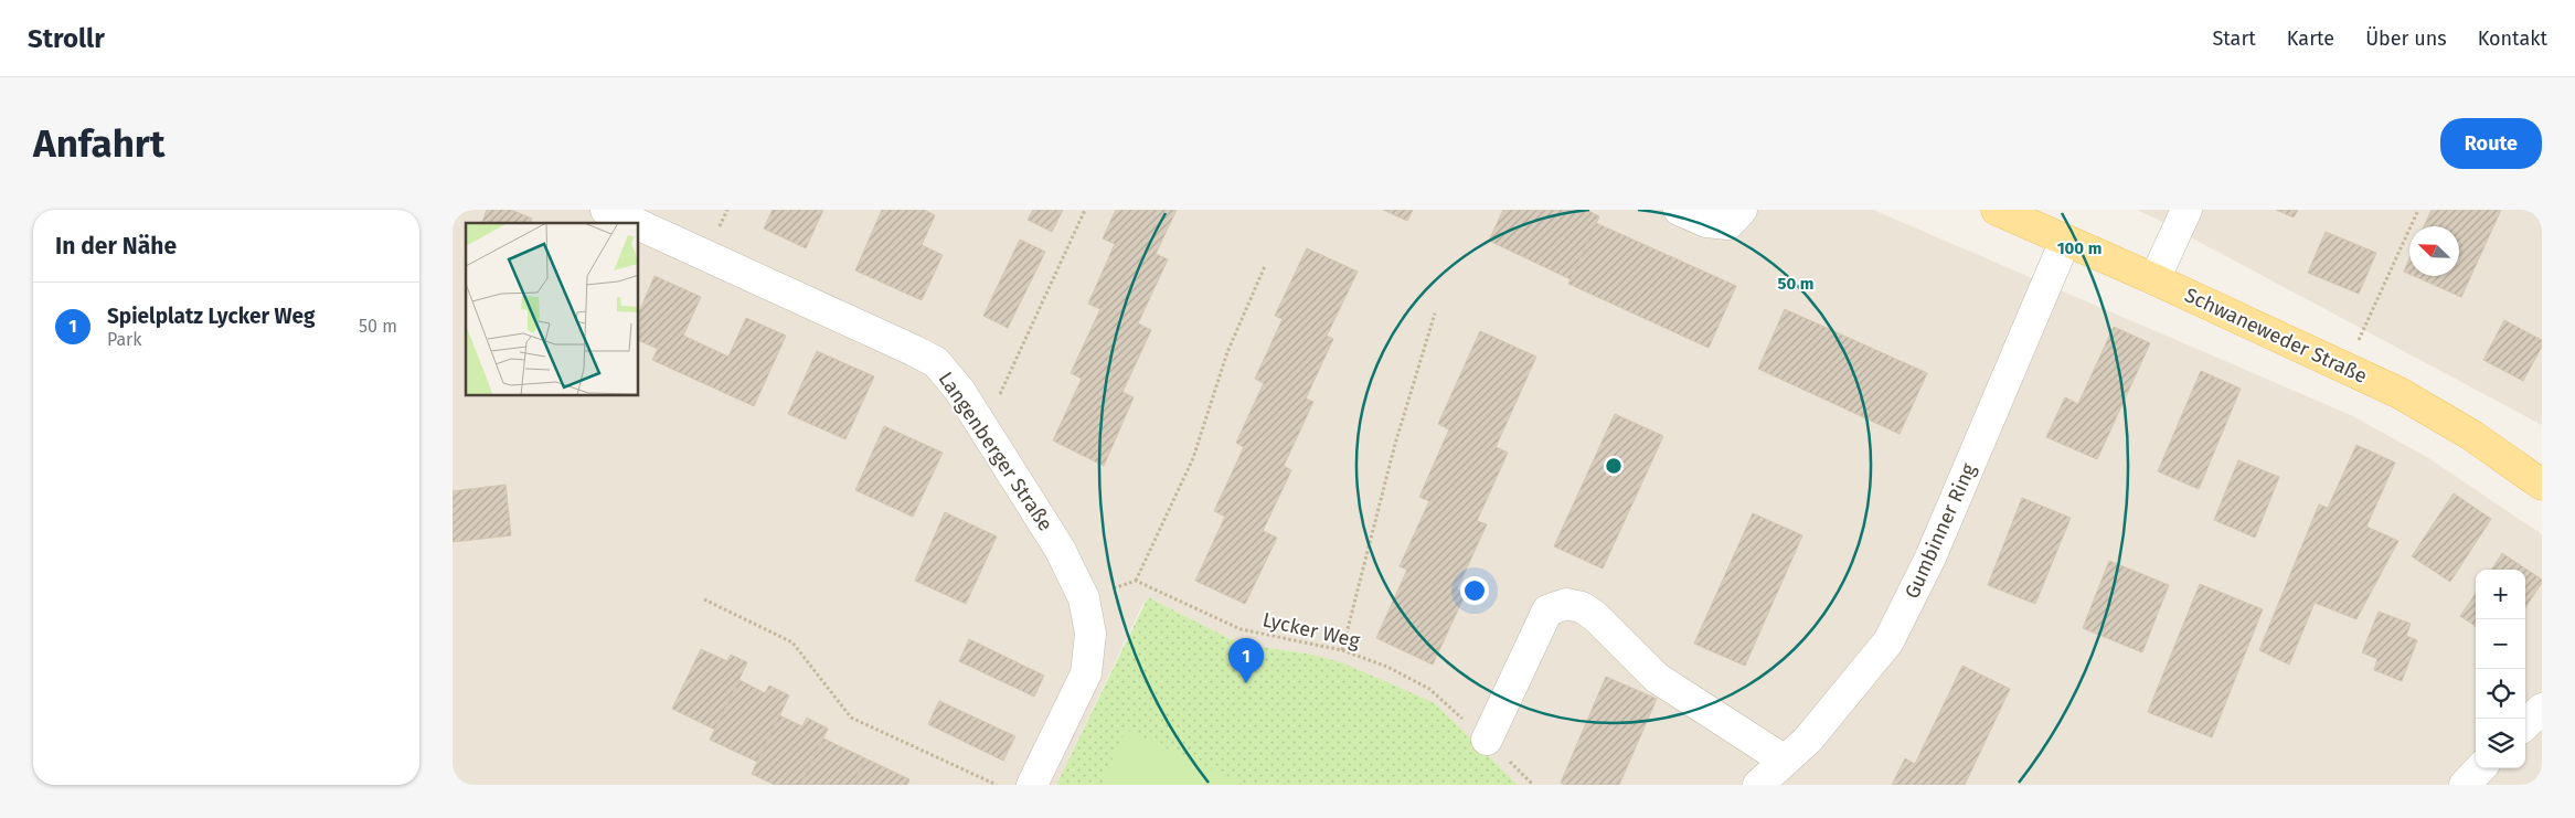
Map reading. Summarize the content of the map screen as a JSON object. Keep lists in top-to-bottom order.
{
  "streets": {
    "main road": ["Schwaneweder Straße"],
    "street": ["Langenberger Straße", "Gumbinner Ring"],
    "path": ["Lycker Weg"]
  },
  "crossings": [
    ["Schwaneweder Straße", "Gumbinner Ring"]
  ],
  "north": "top left",
  "page": {
    "header": "Strollr",
    "nav": [
      "Start",
      "Karte",
      "Über uns",
      "Kontakt"
    ],
    "buttons": "Route",
    "title": "Anfahrt",
    "heading": "In der Nähe",
    "list": [
      {
        "mark": "1",
        "name": "Spielplatz Lycker Weg",
        "note": "Park",
        "value": "50 m"
      }
    ],
    "map_buttons": ["+", "−"],
    "pins": "1"
  },
  "rings": ["100 m", "50 m"]
}
